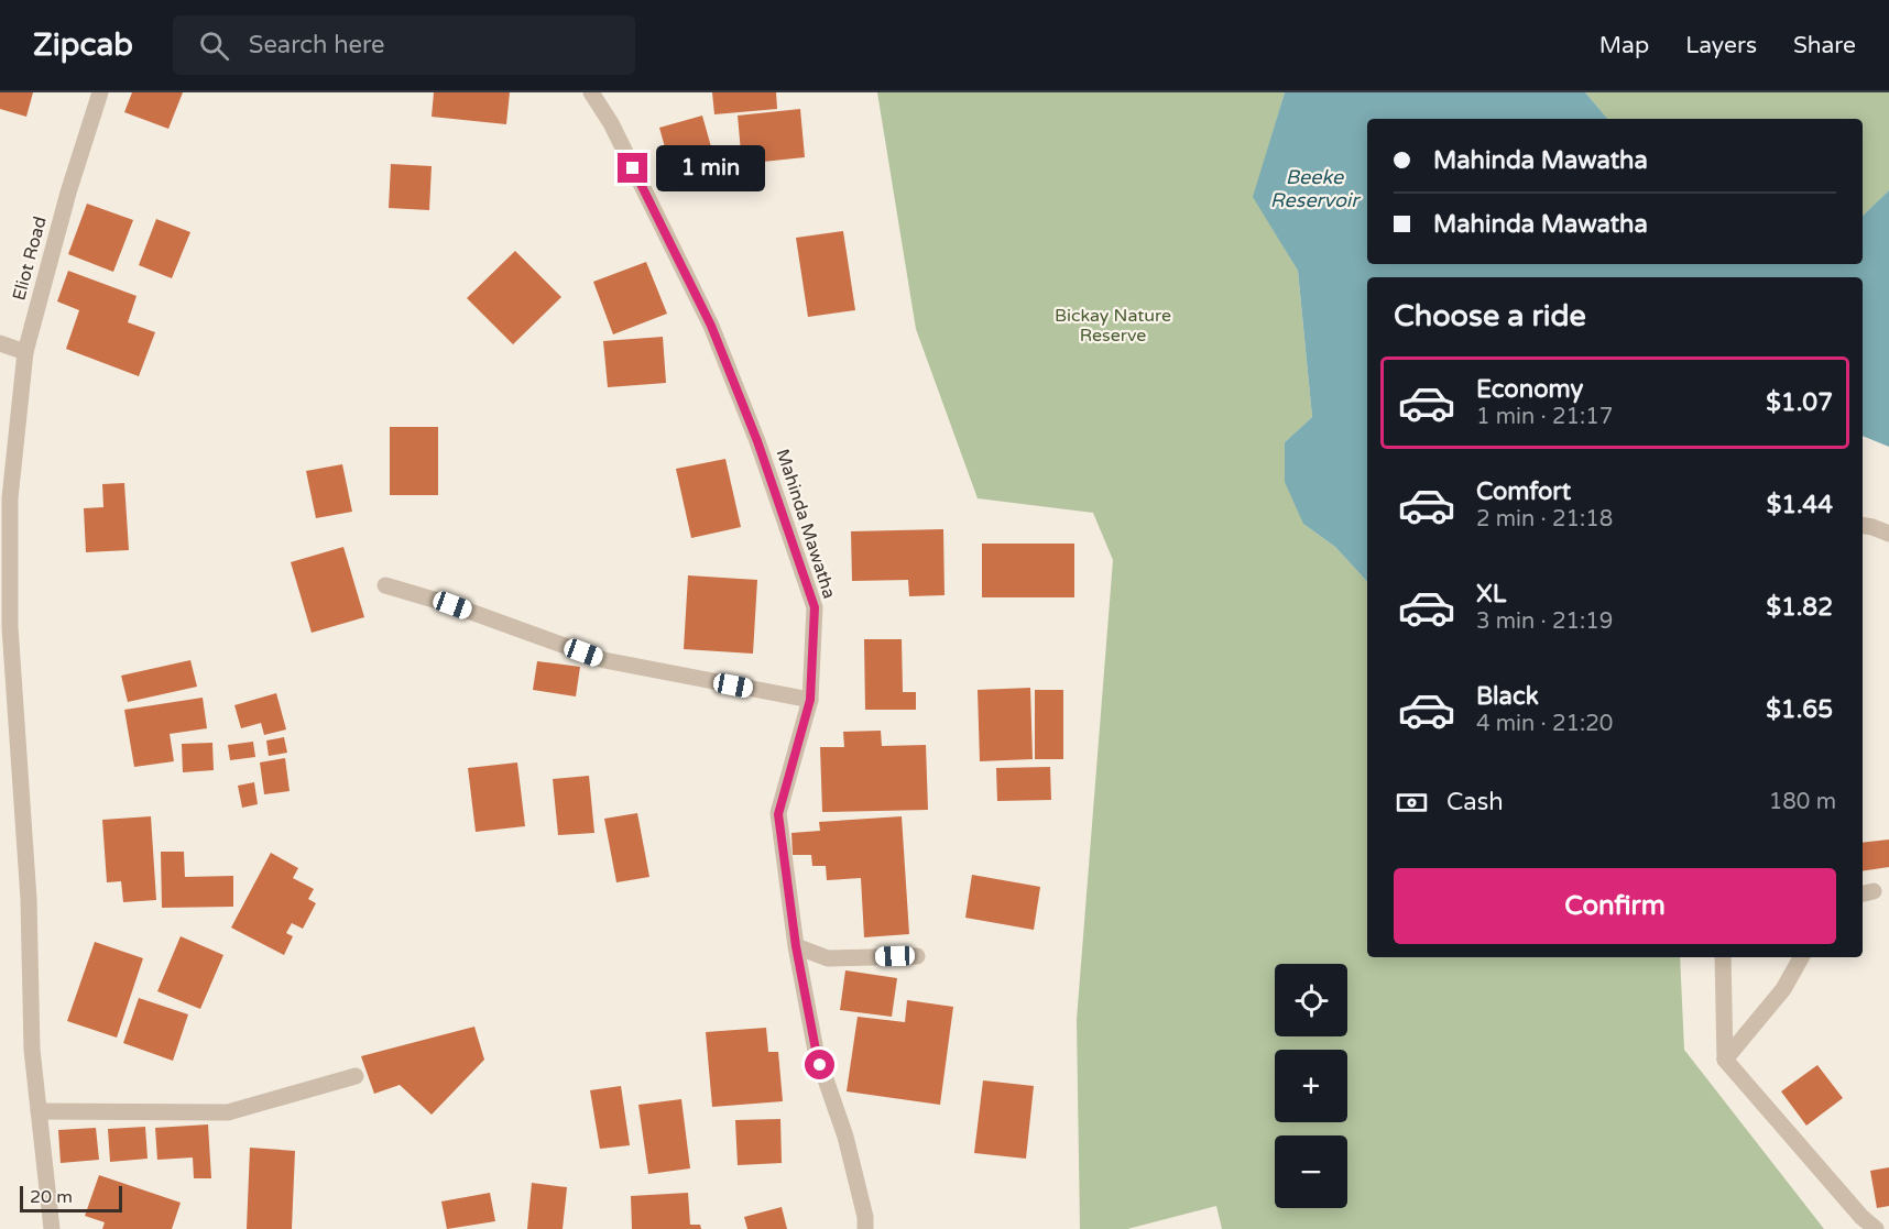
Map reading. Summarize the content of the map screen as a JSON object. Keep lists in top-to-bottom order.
{
  "streets": {
    "street": ["Eliot Road", "Mahinda Mawatha"]
  },
  "water": ["Beeke Reservoir"],
  "parks": ["Bickay Nature Reserve"],
  "scale_bar": "20 m",
  "page": {
    "header": "Zipcab",
    "search": "Search here",
    "nav": ["Map", "Layers", "Share"],
    "banner": ["Mahinda Mawatha", "Mahinda Mawatha"],
    "bubble": "1 min",
    "heading": "Choose a ride",
    "list": [
      {
        "name": "Economy",
        "note": "1 min · 21:17",
        "value": "$1.07"
      },
      {
        "name": "Comfort",
        "note": "2 min · 21:18",
        "value": "$1.44"
      },
      {
        "name": "XL",
        "note": "3 min · 21:19",
        "value": "$1.82"
      },
      {
        "name": "Black",
        "note": "4 min · 21:20",
        "value": "$1.65"
      }
    ],
    "pay": ["Cash", "180 m"],
    "buttons": "Confirm",
    "map_buttons": ["+", "−"],
    "scale": "20 m"
  }
}
